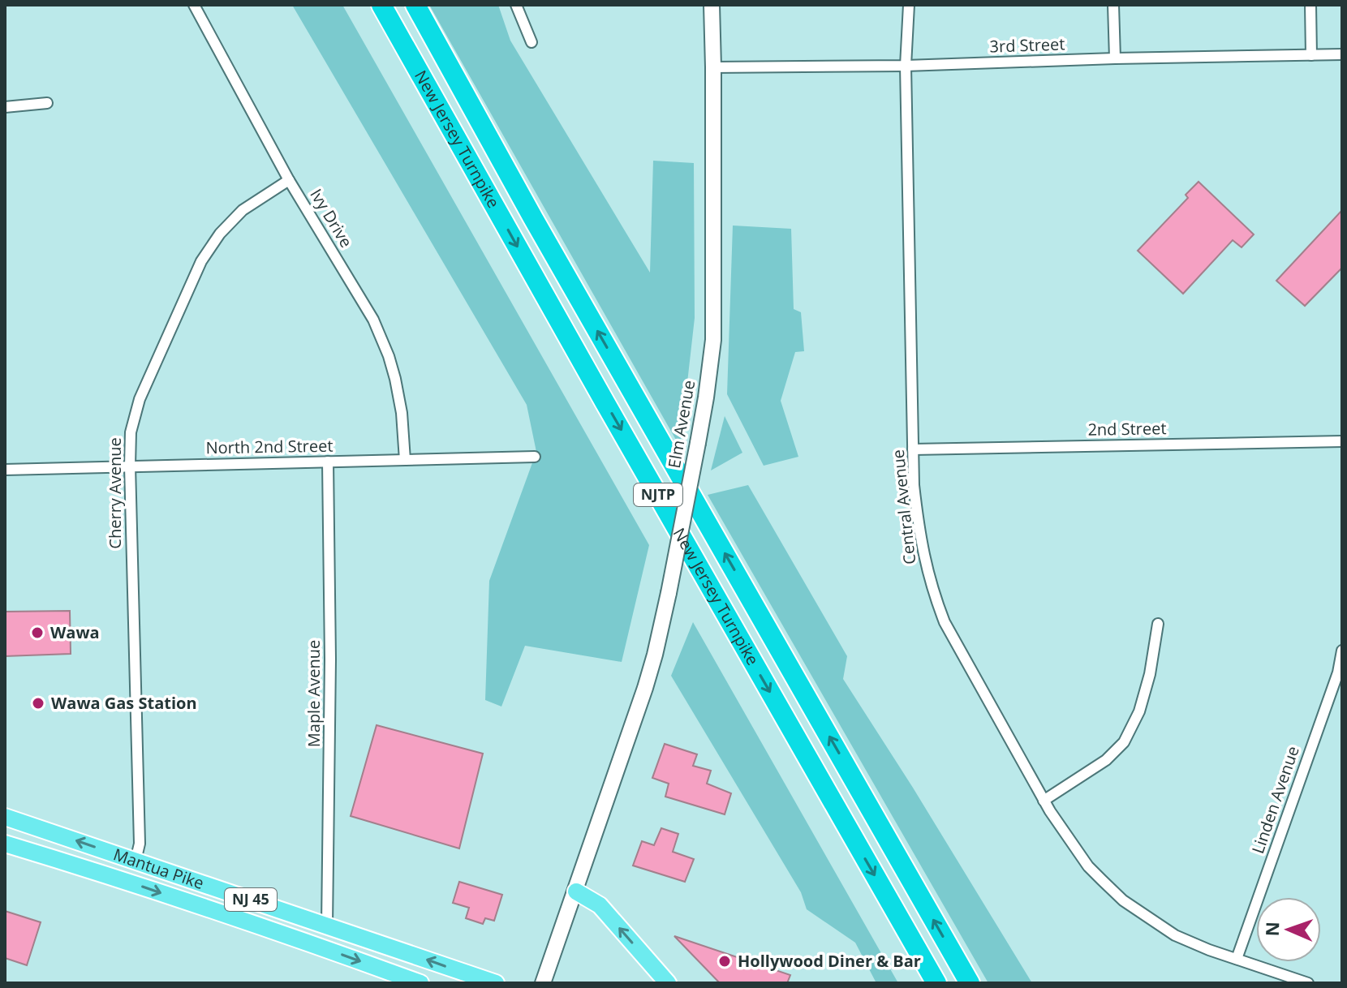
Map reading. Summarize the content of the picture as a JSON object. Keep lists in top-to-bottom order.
{
  "streets": {
    "highway": ["New Jersey Turnpike", "NJTP"],
    "main road": ["Elm Avenue", "Mantua Pike", "NJ 45"],
    "street": [
      "3rd Street",
      "Ivy Drive",
      "2nd Street",
      "North 2nd Street",
      "Cherry Avenue",
      "Central Avenue",
      "Maple Avenue",
      "Linden Avenue"
    ]
  },
  "crossings": [
    ["3rd Street", "Elm Avenue"],
    ["3rd Street", "Central Avenue"],
    ["Ivy Drive", "North 2nd Street"],
    ["Ivy Drive", "Cherry Avenue"],
    ["2nd Street", "Central Avenue"],
    ["North 2nd Street", "Cherry Avenue"],
    ["North 2nd Street", "Maple Avenue"],
    ["Cherry Avenue", "Mantua Pike"],
    ["Central Avenue", "Linden Avenue"],
    ["Maple Avenue", "Mantua Pike"]
  ],
  "places": ["Wawa", "Wawa Gas Station", "Hollywood Diner & Bar"],
  "north": "left"
}
